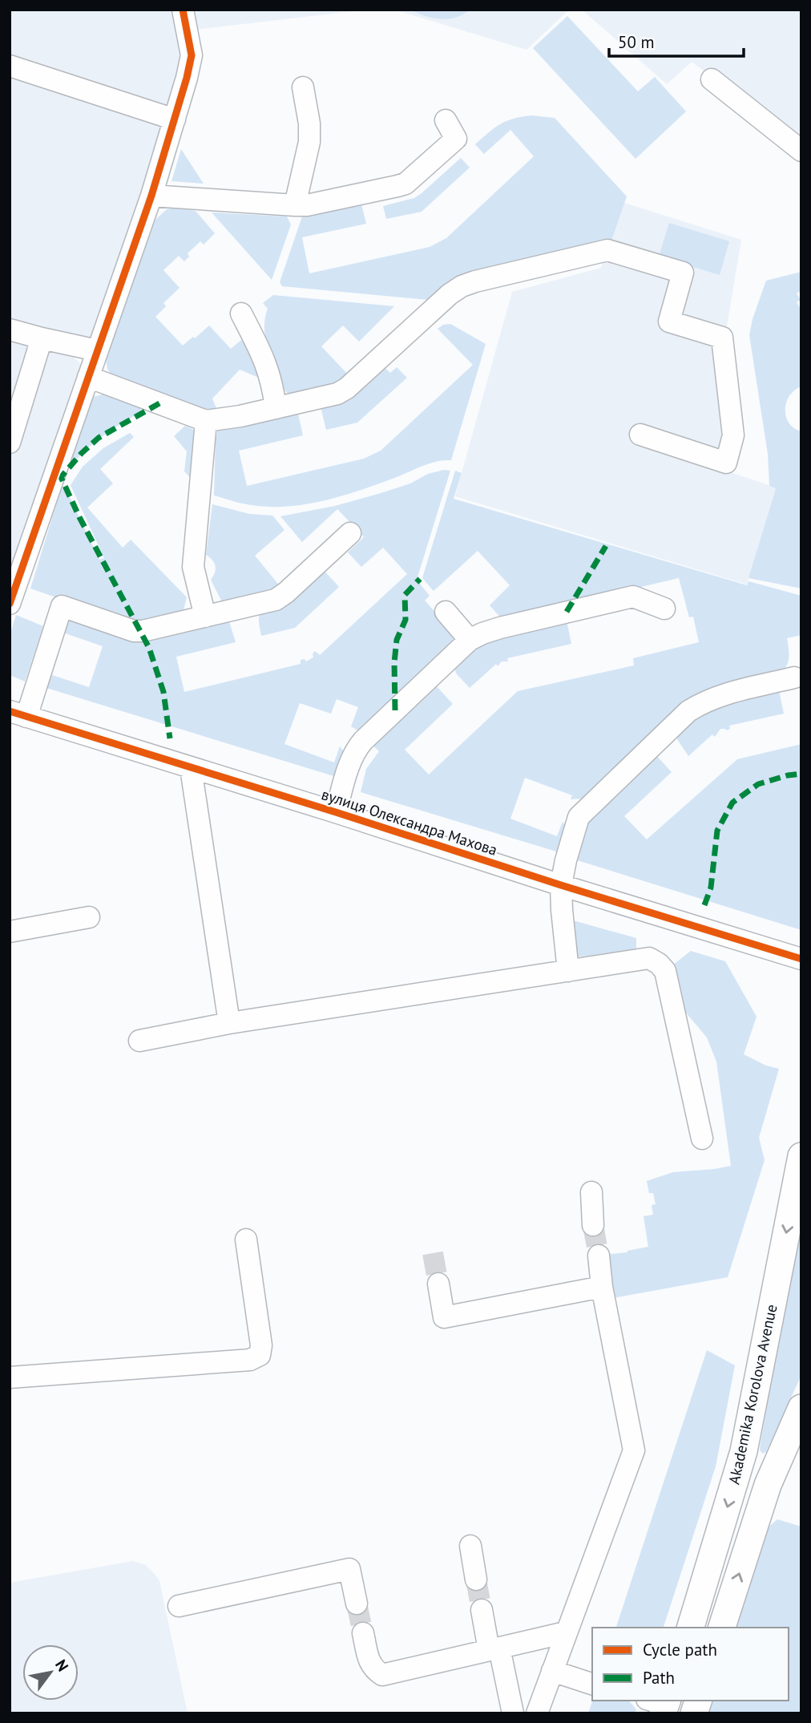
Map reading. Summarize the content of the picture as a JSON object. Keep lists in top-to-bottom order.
{
  "streets": {
    "main road": ["Akademika Korolova Avenue"],
    "street": ["вулиця Олександра Махова"]
  },
  "legend": ["Cycle path", "Path"],
  "scale_bar": "50 m",
  "north": "top right"
}
